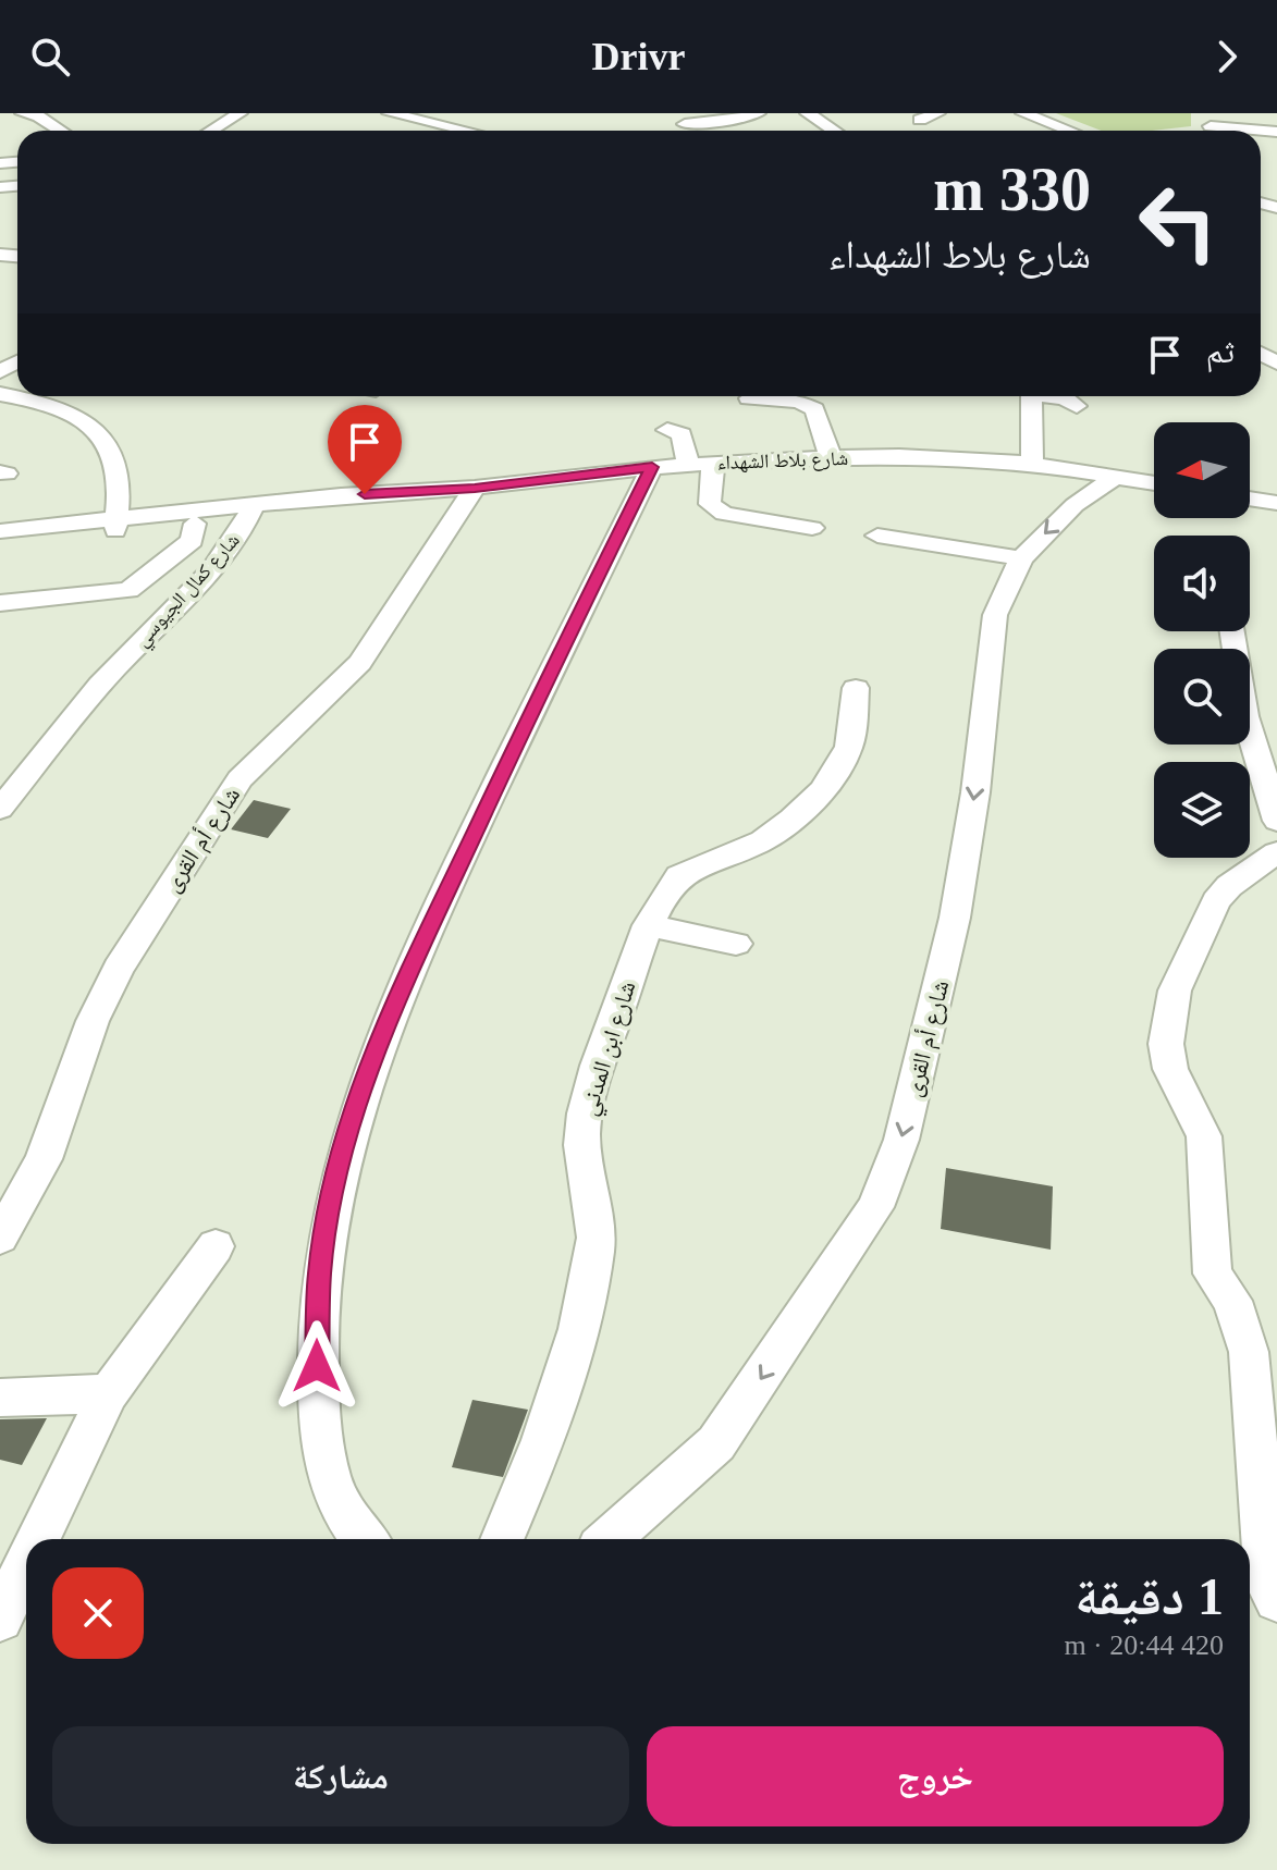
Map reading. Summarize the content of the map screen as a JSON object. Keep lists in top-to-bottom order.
{
  "streets": {
    "street": [
      "شارع بلاط الشهداء",
      "شارع كمال الجيوسي",
      "شارع أم القرى",
      "شارع ابن المدني"
    ]
  },
  "crossings": [
    ["شارع بلاط الشهداء", "شارع كمال الجيوسي"],
    ["شارع بلاط الشهداء", "شارع أم القرى"]
  ],
  "one_way": ["شارع أم القرى"],
  "north": "left",
  "page": {
    "header": "Drivr",
    "turn": ["330 m", "شارع بلاط الشهداء"],
    "then": "ثم",
    "heading": ["1 دقيقة", "420 m · 20:44"],
    "buttons": ["خروج", "مشاركة"]
  }
}
